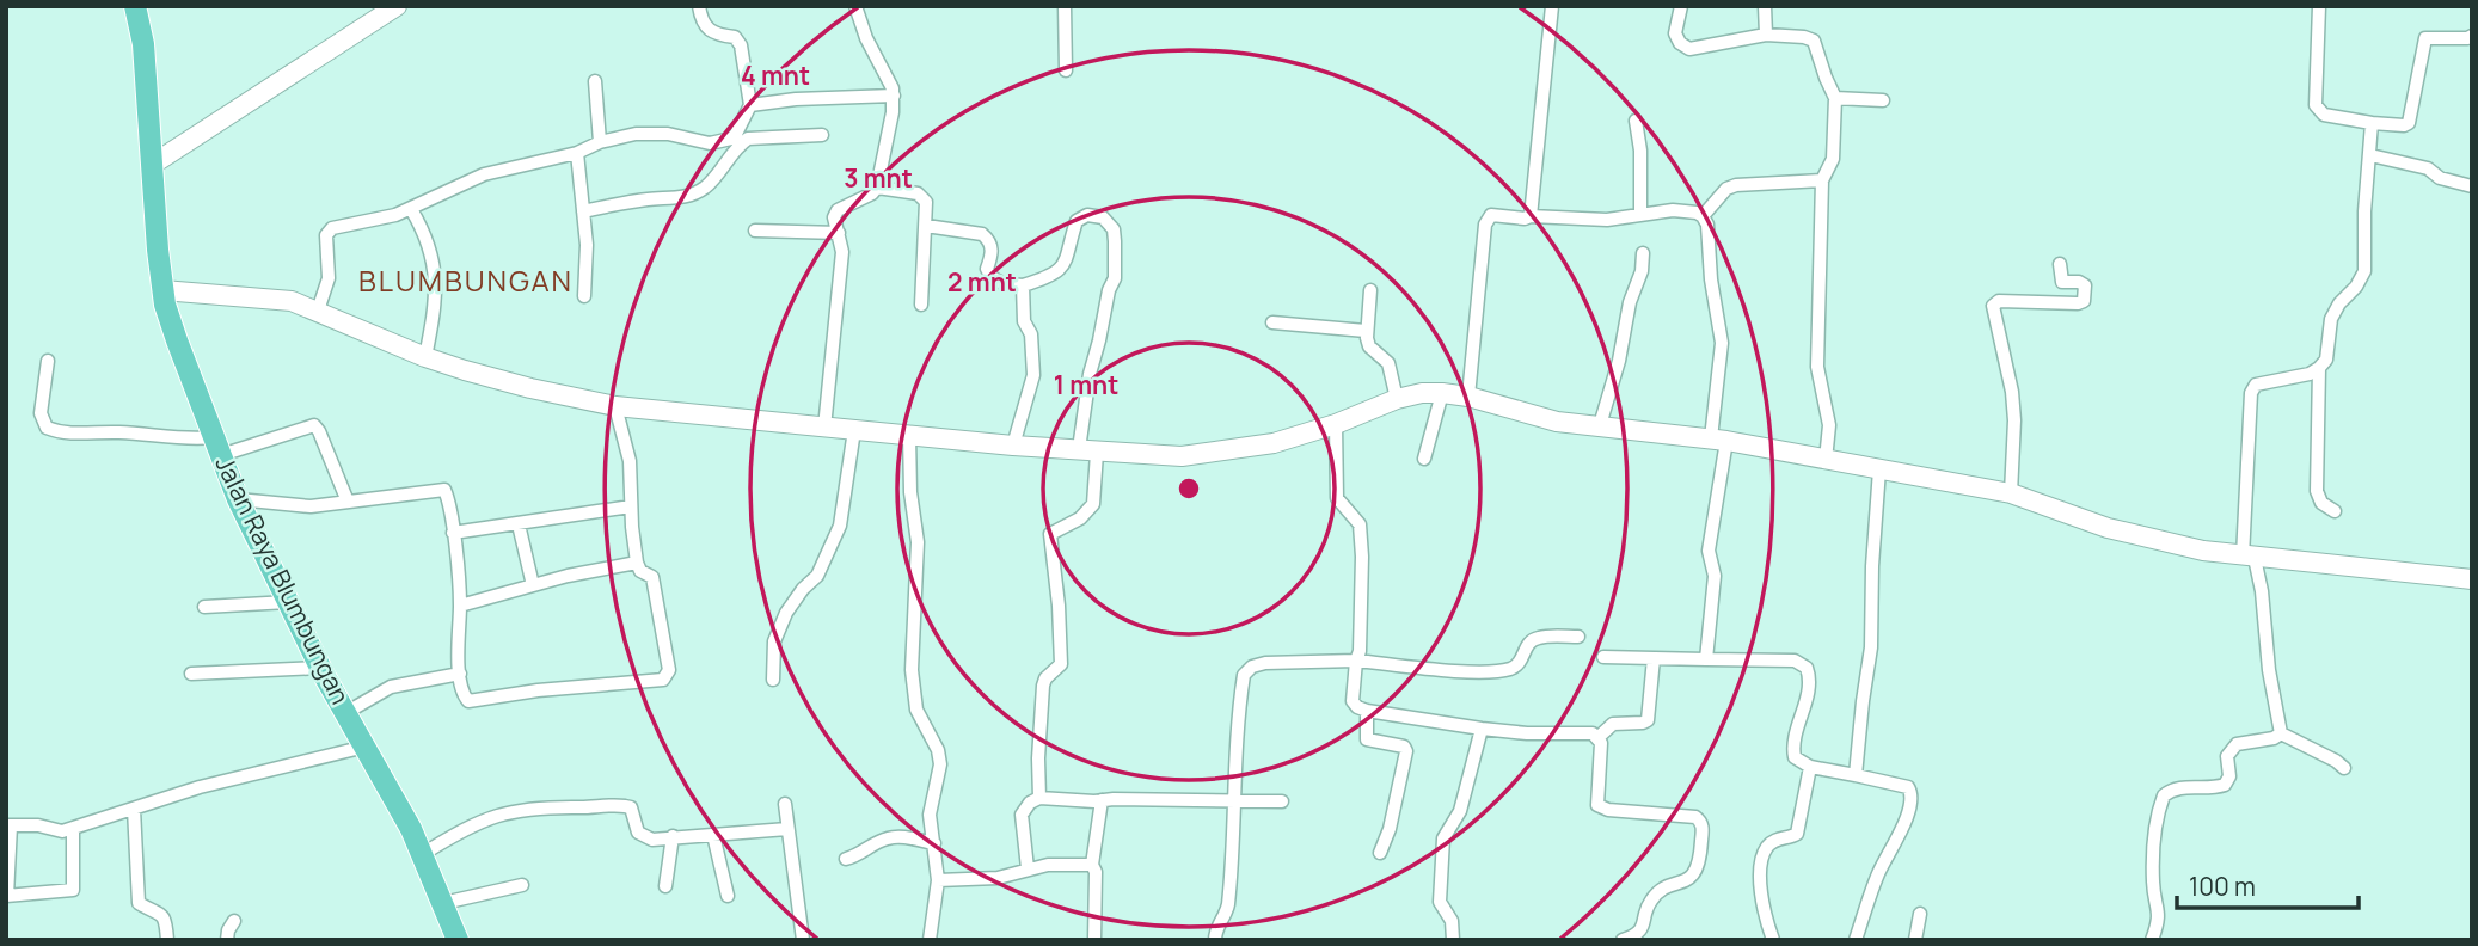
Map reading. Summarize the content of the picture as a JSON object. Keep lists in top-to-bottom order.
{
  "streets": {
    "main road": ["Jalan Raya Blumbungan"]
  },
  "districts": ["BLUMBUNGAN"],
  "scale_bar": "100 m",
  "rings": [
    "4 mnt",
    "3 mnt",
    "2 mnt",
    "1 mnt"
  ]
}
